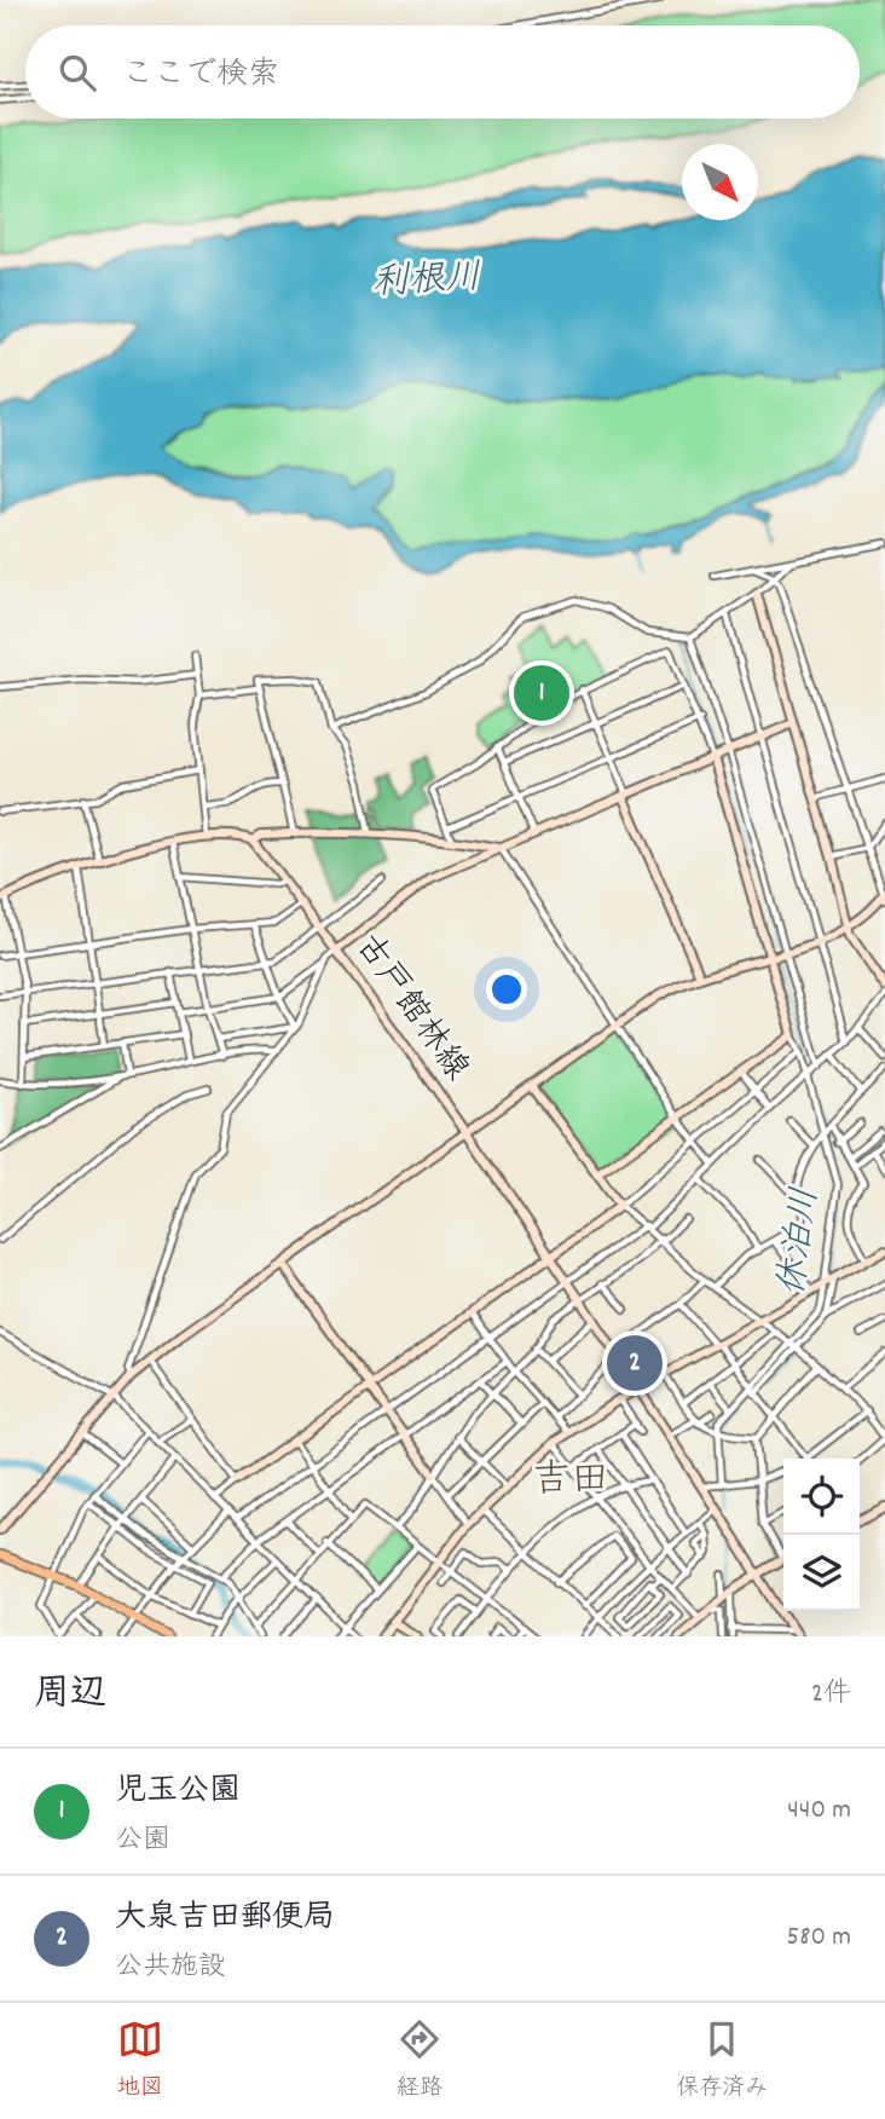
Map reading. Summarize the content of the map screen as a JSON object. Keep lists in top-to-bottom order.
{
  "streets": {
    "street": ["古戸館林線"]
  },
  "districts": ["吉田"],
  "water": ["利根川", "休泊川"],
  "north": "bottom right",
  "page": {
    "search": "ここで検索",
    "pins": ["1", "2"],
    "heading": ["周辺", "2件"],
    "list": [
      {
        "mark": "1",
        "name": "児玉公園",
        "note": "公園",
        "value": "440 m"
      },
      {
        "mark": "2",
        "name": "大泉吉田郵便局",
        "note": "公共施設",
        "value": "580 m"
      }
    ],
    "nav": ["地図", "経路", "保存済み"]
  }
}
